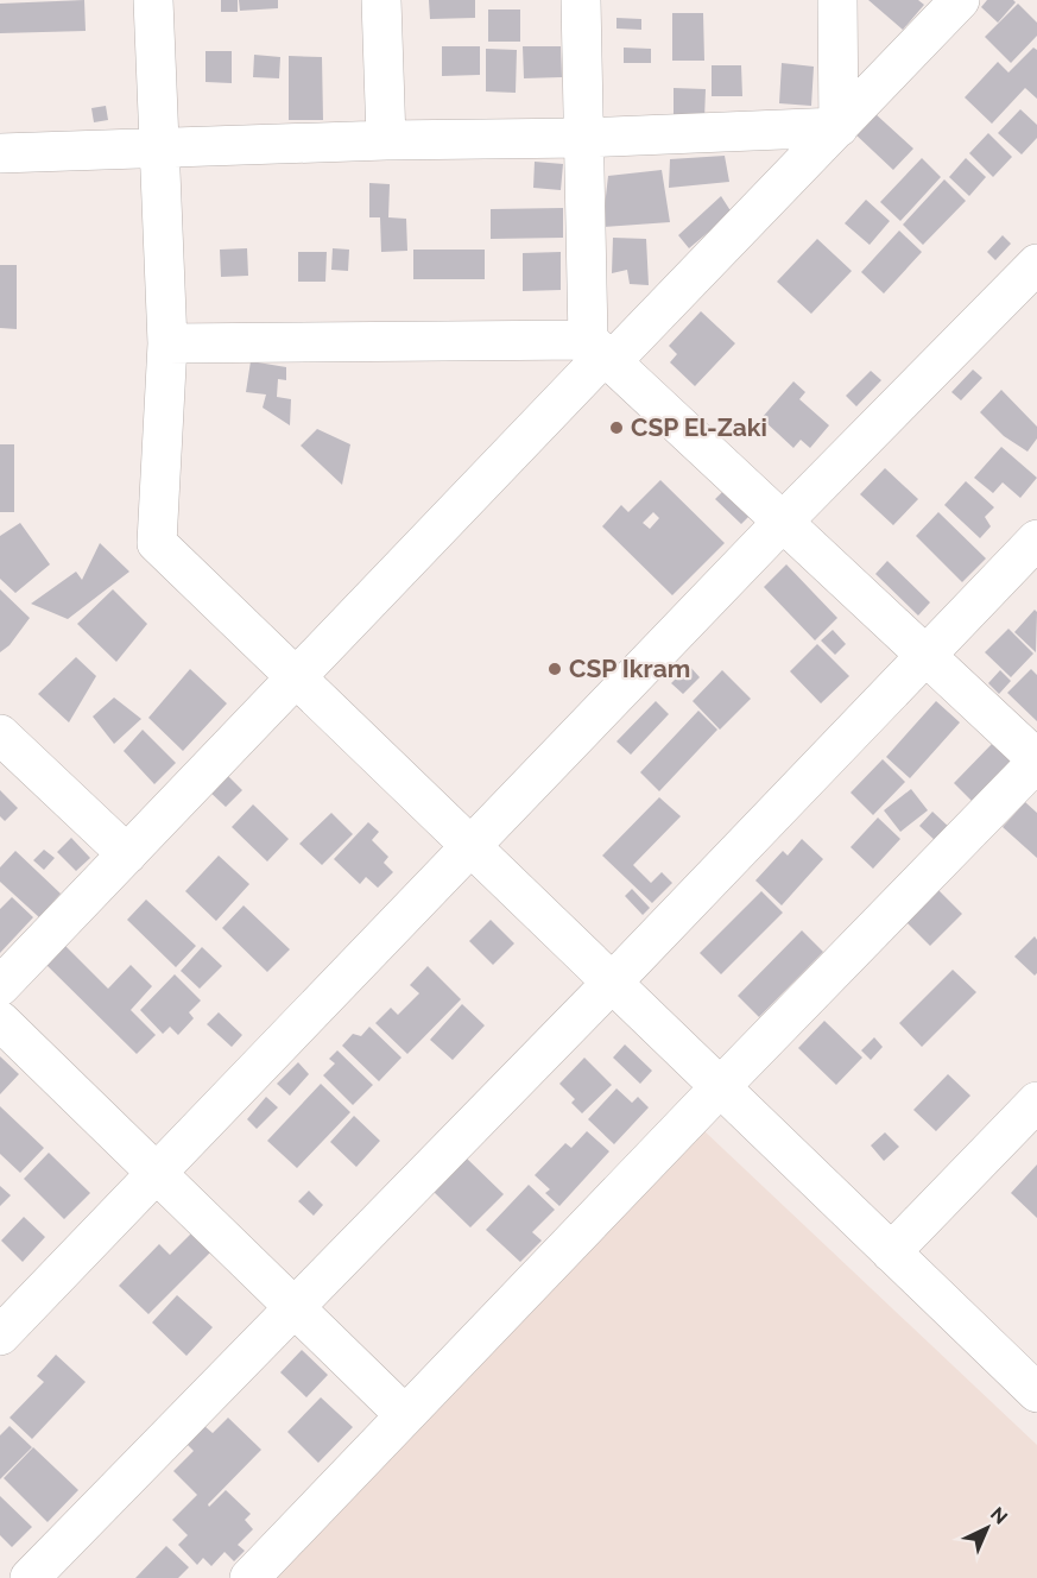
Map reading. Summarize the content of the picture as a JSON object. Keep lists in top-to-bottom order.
{
  "places": ["CSP El-Zaki", "CSP Ikram"],
  "north": "top right"
}
